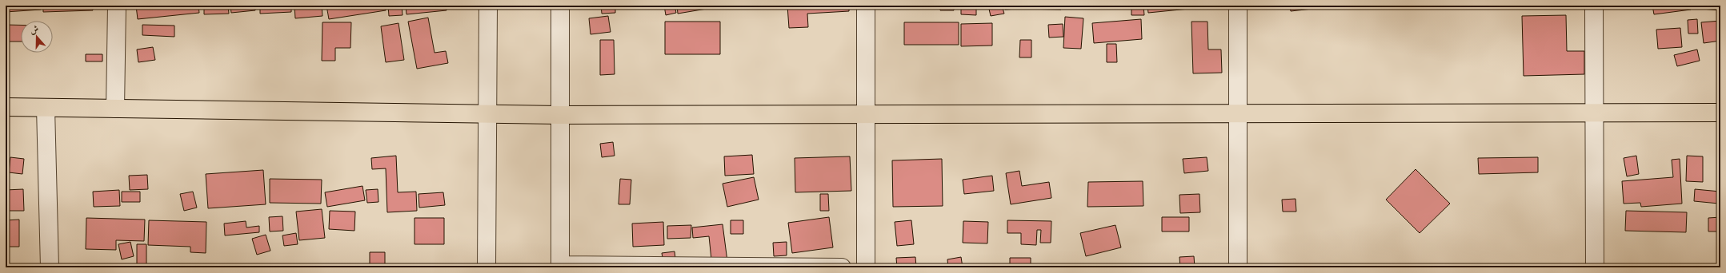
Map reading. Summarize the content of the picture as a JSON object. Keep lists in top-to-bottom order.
{
  "north": "top"
}
